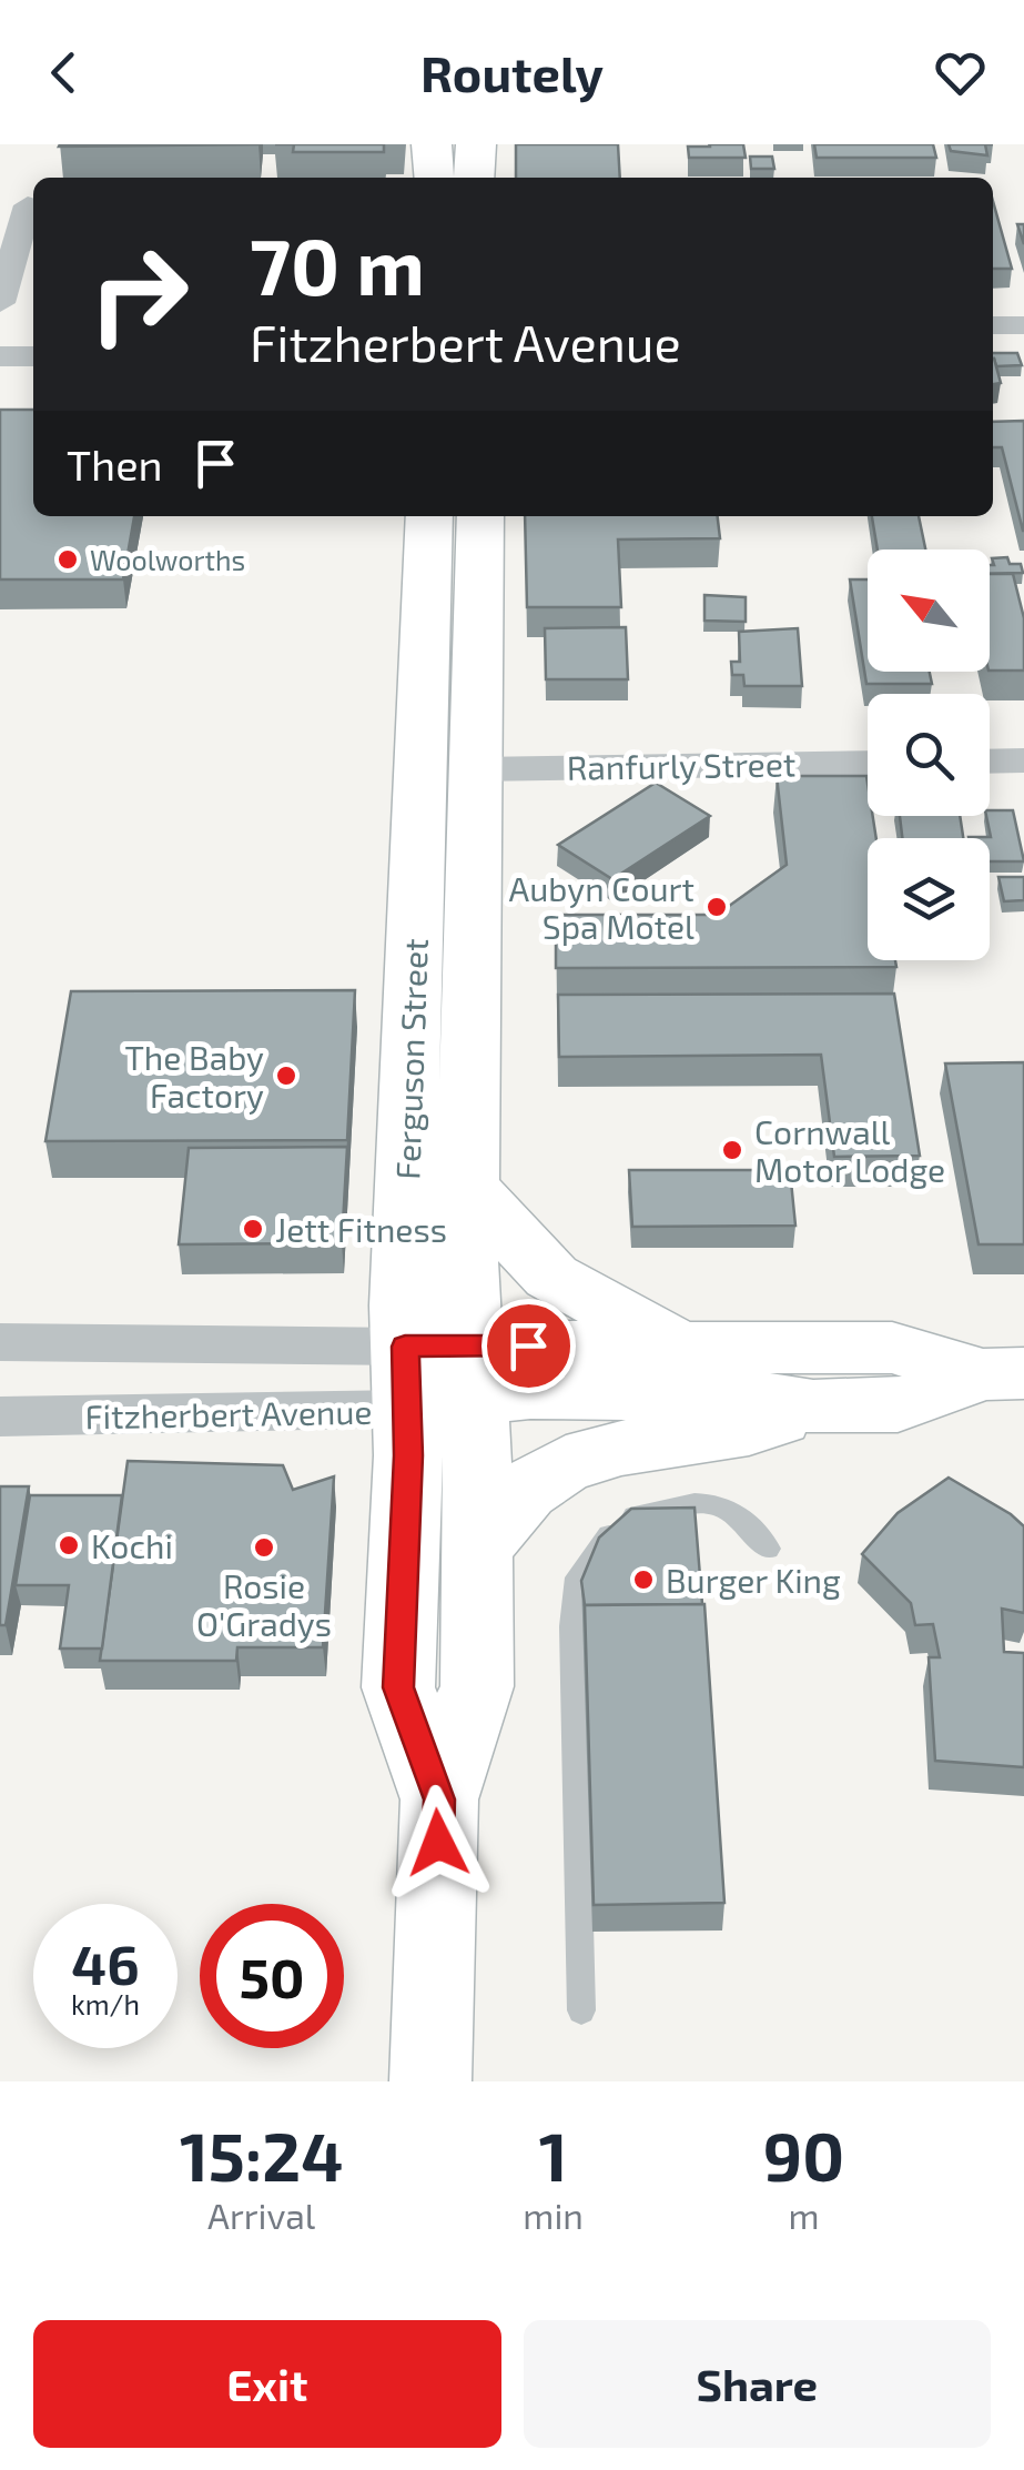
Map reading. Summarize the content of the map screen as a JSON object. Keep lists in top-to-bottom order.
{
  "streets": {
    "main road": ["Ferguson Street", "Fitzherbert Avenue"],
    "street": ["Ranfurly Street"]
  },
  "crossings": [
    ["Ranfurly Street", "Ferguson Street"],
    ["Ferguson Street", "Fitzherbert Avenue"]
  ],
  "places": [
    "Woolworths",
    "Aubyn Court Spa Motel",
    "The Baby Factory",
    "Cornwall Motor Lodge",
    "Jett Fitness",
    "Kochi",
    "Rosie O'Gradys",
    "Burger King"
  ],
  "north": "top left",
  "page": {
    "header": "Routely",
    "turn": ["70 m", "Fitzherbert Avenue"],
    "then": "Then",
    "speed": "46 km/h",
    "limit": "50",
    "eta": [
      "15:24",
      "Arrival",
      "1",
      "min",
      "90",
      "m"
    ],
    "buttons": ["Exit", "Share"]
  }
}
